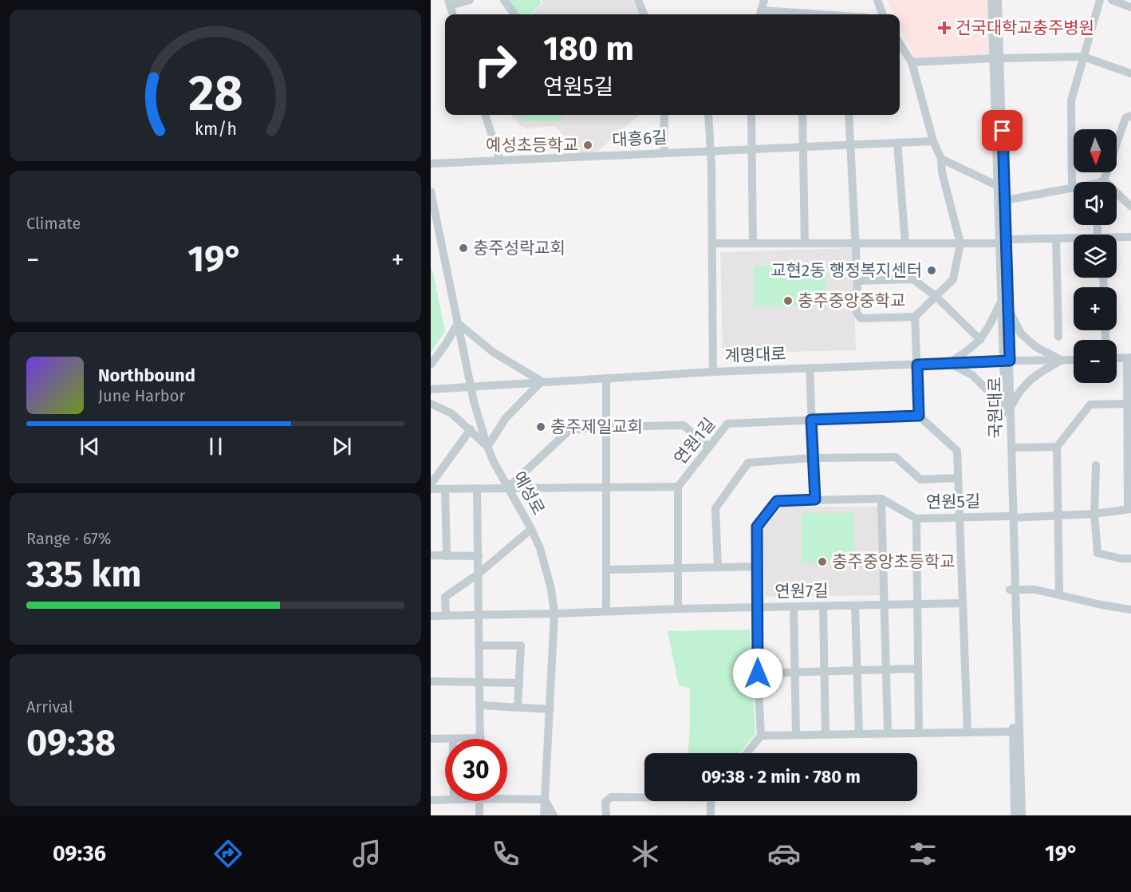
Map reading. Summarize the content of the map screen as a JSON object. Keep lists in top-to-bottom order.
{
  "streets": {
    "street": [
      "대흥6길",
      "계명대로",
      "국원대로",
      "연원1길",
      "예성로",
      "연원5길",
      "연원7길"
    ]
  },
  "crossings": [
    ["계명대로", "국원대로"],
    ["계명대로", "예성로"],
    ["국원대로", "연원5길"],
    ["연원1길", "연원7길"],
    ["예성로", "연원7길"]
  ],
  "places": {
    "health": ["건국대학교충주병원"],
    "other": [
      "예성초등학교",
      "충주성락교회",
      "교현2동 행정복지센터",
      "충주중앙중학교",
      "충주제일교회",
      "충주중앙초등학교"
    ]
  },
  "north": "bottom",
  "page": {
    "turn": ["180 m", "연원5길"],
    "map_buttons": ["+", "−"],
    "tile": [
      "Climate",
      ["Range · 67%", "335 km"],
      ["Arrival", "09:38"]
    ],
    "heat": ["−", "19°", "+"],
    "song": ["Northbound", "June Harbor"],
    "limit": "30",
    "trip": "09:38 · 2 min · 780 m",
    "tabs": ["09:36", "19°"],
    "gauge": ["28", "km/h"]
  }
}
